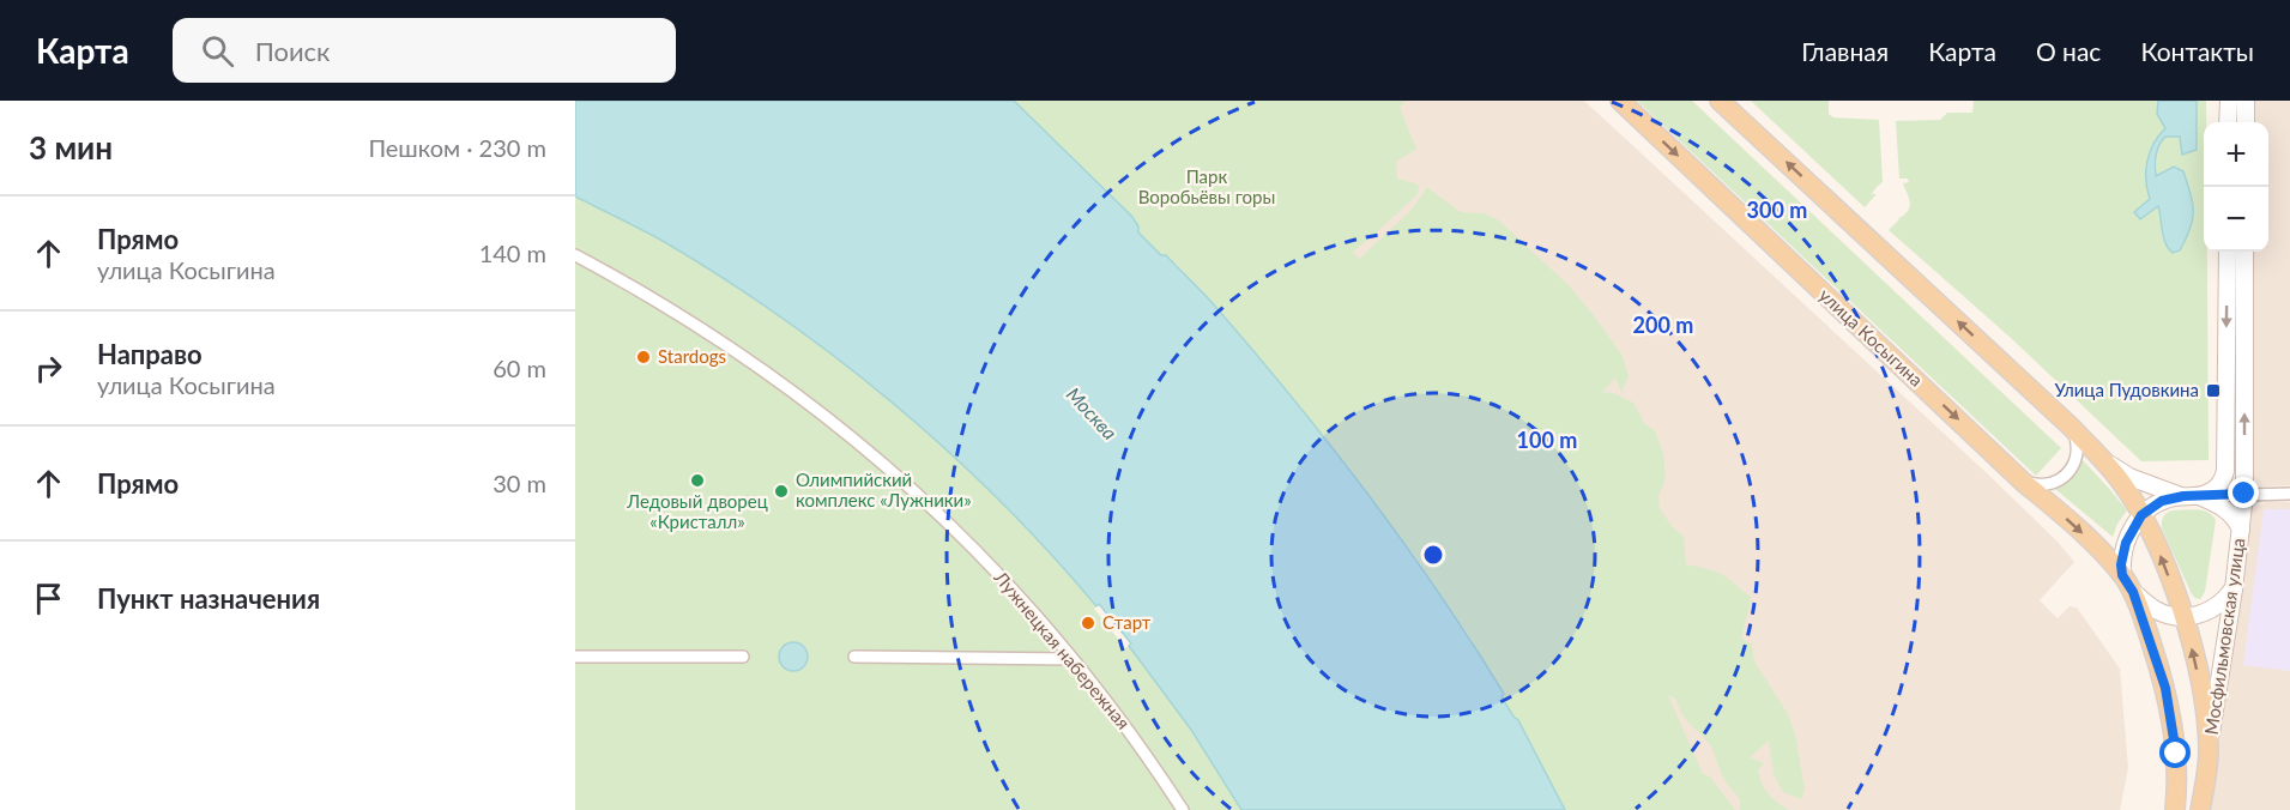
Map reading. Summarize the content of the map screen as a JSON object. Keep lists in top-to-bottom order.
{
  "streets": {
    "main road": ["улица Косыгина", "Мосфильмовская улица"],
    "street": ["Лужнецкая набережная"]
  },
  "water": ["Москва"],
  "parks": ["Парк Воробьёвы горы"],
  "places": {
    "other": [
      "Stardogs",
      "Ледовый дворец «Кристалл»",
      "Олимпийский комплекс «Лужники»",
      "Старт"
    ],
    "transit": ["Улица Пудовкина"]
  },
  "page": {
    "header": "Карта",
    "search": "Поиск",
    "nav": [
      "Главная",
      "Карта",
      "О нас",
      "Контакты"
    ],
    "heading": ["3 мин", "Пешком · 230 m"],
    "map_buttons": ["+", "−"],
    "list": [
      ["Прямо", "улица Косыгина", "140 m"],
      ["Направо", "улица Косыгина", "60 m"],
      ["Прямо", "30 m"],
      "Пункт назначения"
    ]
  },
  "rings": ["300 m", "200 m", "100 m"]
}
